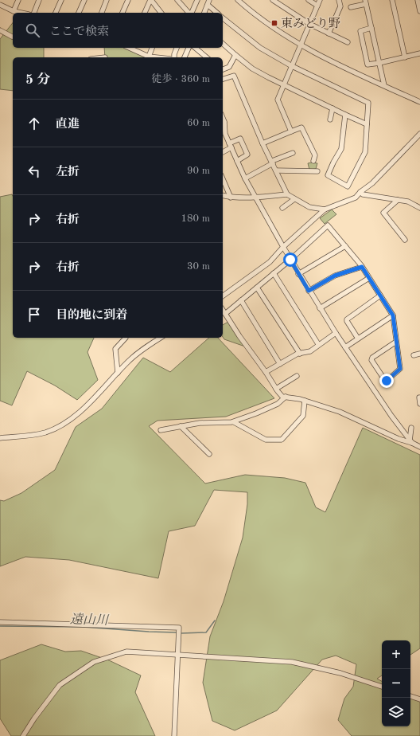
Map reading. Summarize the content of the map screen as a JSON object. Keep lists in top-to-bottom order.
{
  "water": ["遠山川"],
  "places": {
    "transit": ["東みどり野"]
  },
  "page": {
    "search": "ここで検索",
    "heading": ["5 分", "徒歩 · 360 m"],
    "list": [
      ["直進", "60 m"],
      ["左折", "90 m"],
      ["右折", "180 m"],
      ["右折", "30 m"],
      "目的地に到着"
    ],
    "map_buttons": ["+", "−"]
  }
}
